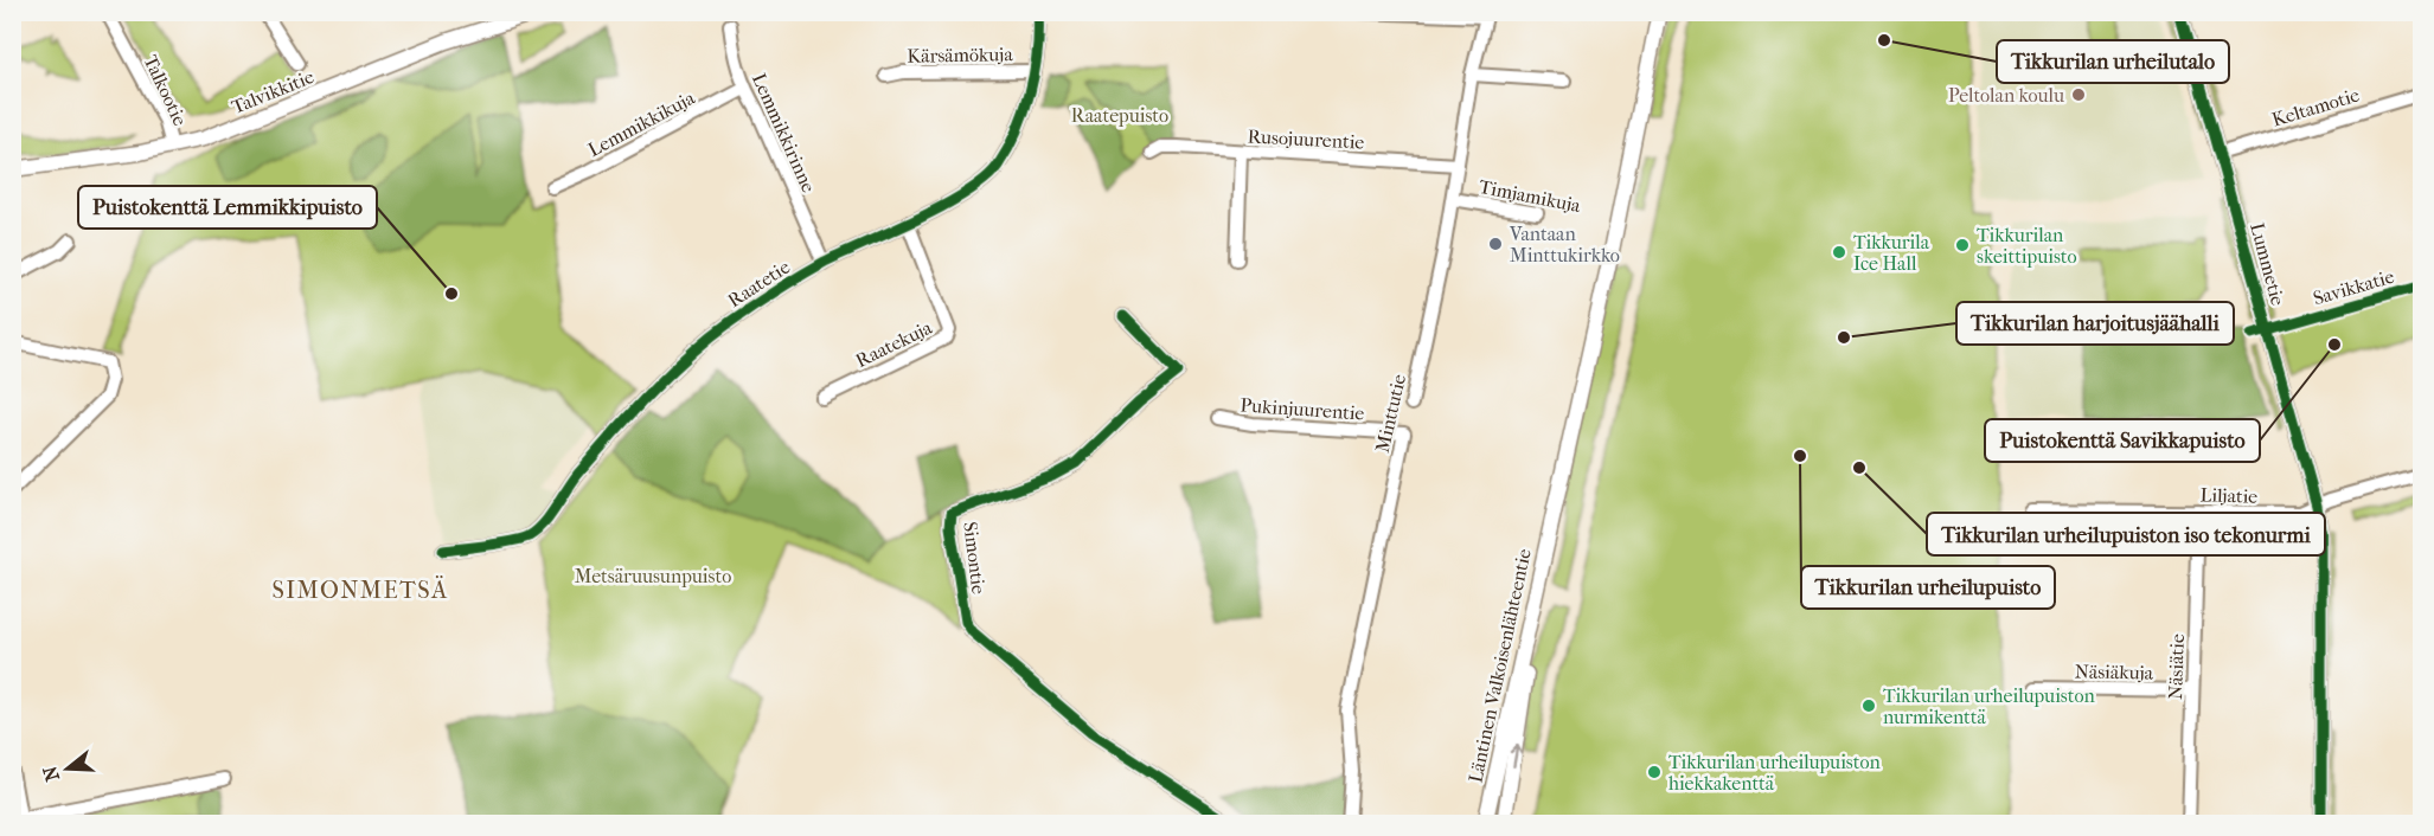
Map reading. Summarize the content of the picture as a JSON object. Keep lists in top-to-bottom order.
{
  "streets": {
    "main road": ["Talvikkitie", "Läntinen Valkoisenlähteentie"],
    "street": [
      "Kärsämökuja",
      "Talkootie",
      "Keltamotie",
      "Lemmikkikuja",
      "Lemmikkirinne",
      "Rusojuurentie",
      "Timjamikuja",
      "Lummetie",
      "Raatetie",
      "Raatekuja",
      "Pukinjuurentie",
      "Minttutie",
      "Liljatie",
      "Simontie",
      "Näsiätie",
      "Näsiäkuja"
    ],
    "cycle path": ["Savikkatie"]
  },
  "crossings": [
    ["Kärsämökuja", "Raatetie"],
    ["Talkootie", "Talvikkitie"],
    ["Keltamotie", "Lummetie"],
    ["Lemmikkikuja", "Lemmikkirinne"],
    ["Lemmikkirinne", "Raatetie"],
    ["Rusojuurentie", "Minttutie"],
    ["Timjamikuja", "Minttutie"],
    ["Lummetie", "Liljatie"],
    ["Raatetie", "Raatekuja"],
    ["Pukinjuurentie", "Minttutie"],
    ["Liljatie", "Näsiätie"],
    ["Näsiätie", "Näsiäkuja"]
  ],
  "districts": ["SIMONMETSÄ"],
  "parks": ["Raatepuisto", "Metsäruusunpuisto"],
  "places": [
    "Tikkurilan urheilutalo",
    "Peltolan koulu",
    "Vantaan Minttukirkko",
    "Tikkurilan skeittipuisto",
    "Tikkurila Ice Hall",
    "Puistokenttä Lemmikkipuisto",
    "Tikkurilan harjoitusjäähalli",
    "Puistokenttä Savikkapuisto",
    "Tikkurilan urheilupuisto",
    "Tikkurilan urheilupuiston iso tekonurmi",
    "Tikkurilan urheilupuiston nurmikenttä",
    "Tikkurilan urheilupuiston hiekkakenttä"
  ],
  "north": "left"
}
